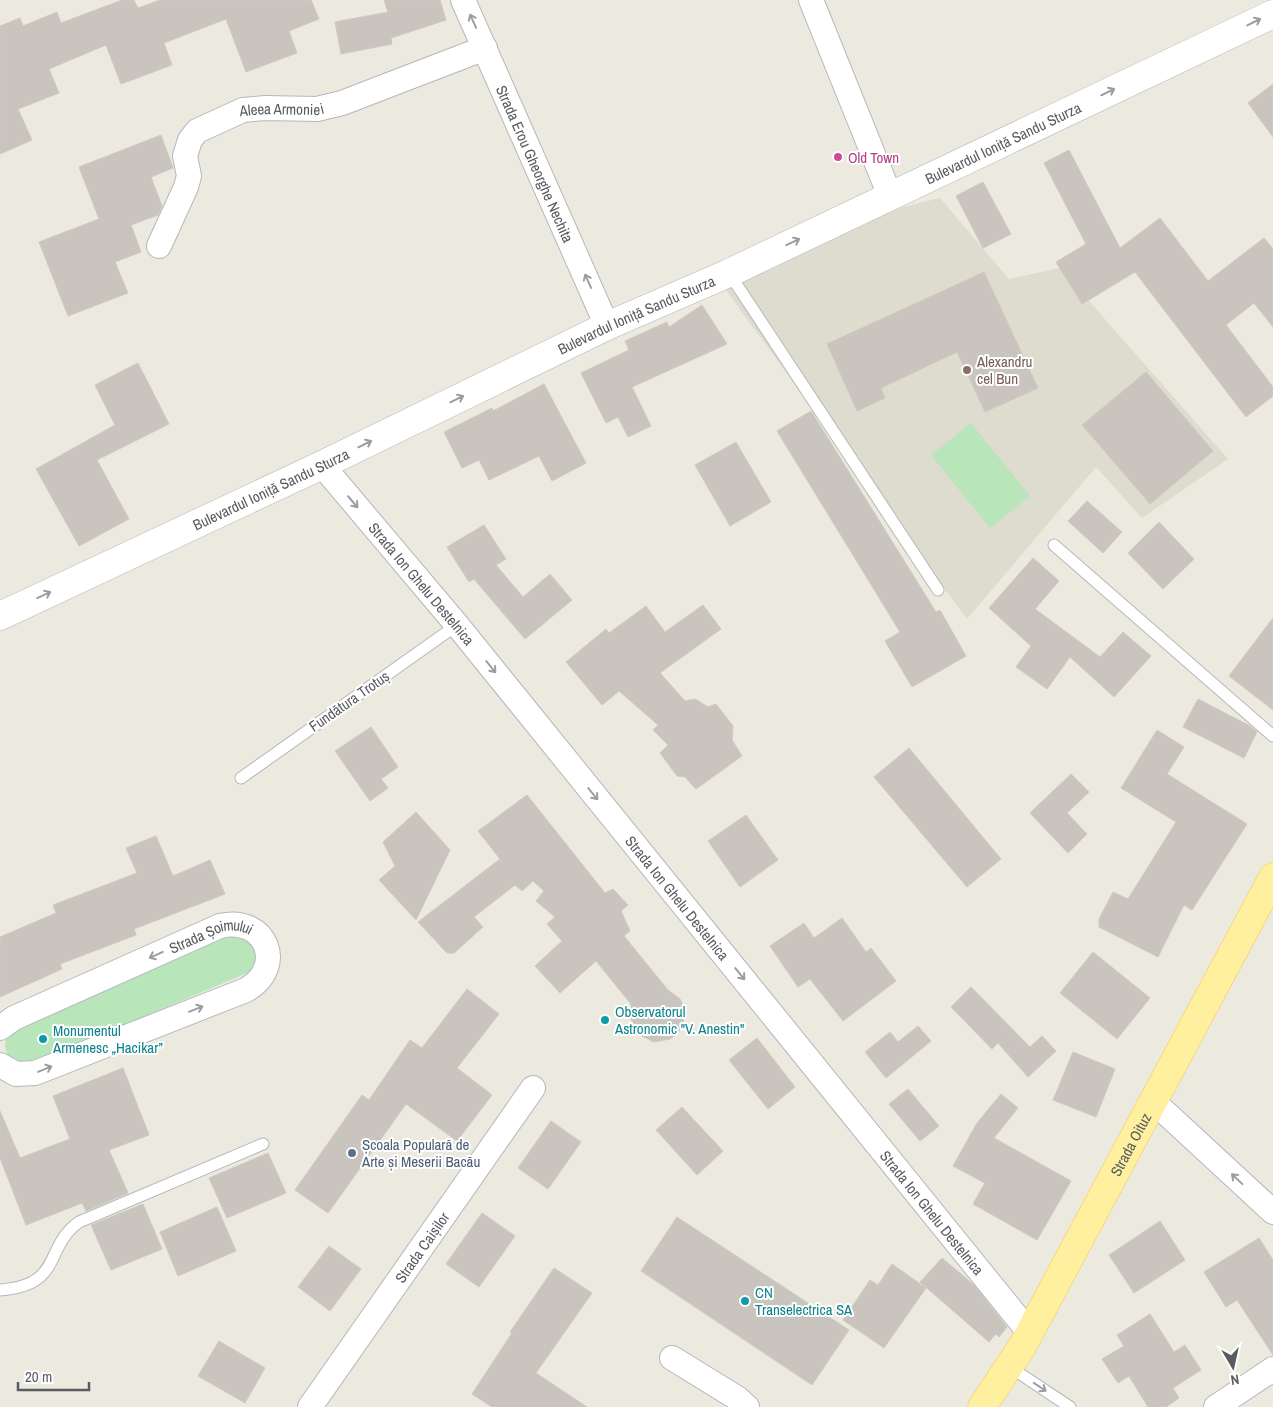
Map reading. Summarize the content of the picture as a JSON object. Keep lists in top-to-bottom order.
{
  "streets": {
    "main road": ["Strada Oituz"],
    "street": [
      "Aleea Armoniei",
      "Bulevardul Ioniță Sandu Sturza",
      "Strada Erou Gheorghe Nechita",
      "Strada Ion Ghelu Destelnica",
      "Strada Șoimului",
      "Strada Caișilor"
    ],
    "lane": ["Fundătura Trotuș"]
  },
  "crossings": [
    ["Aleea Armoniei", "Strada Erou Gheorghe Nechita"],
    ["Bulevardul Ioniță Sandu Sturza", "Strada Erou Gheorghe Nechita"],
    ["Bulevardul Ioniță Sandu Sturza", "Strada Ion Ghelu Destelnica"],
    ["Strada Ion Ghelu Destelnica", "Fundătura Trotuș"],
    ["Strada Ion Ghelu Destelnica", "Strada Oituz"]
  ],
  "one_way": ["Bulevardul Ioniță Sandu Sturza", "Strada Erou Gheorghe Nechita", "Strada Ion Ghelu Destelnica"],
  "places": [
    "Old Town",
    "Alexandru cel Bun",
    "Observatorul Astronomic \"V. Anestin\"",
    "Monumentul Armenesc „Hacikar”",
    "Școala Populară de Arte și Meserii Bacău",
    "CN Transelectrica SA"
  ],
  "scale_bar": "20 m",
  "north": "bottom"
}
